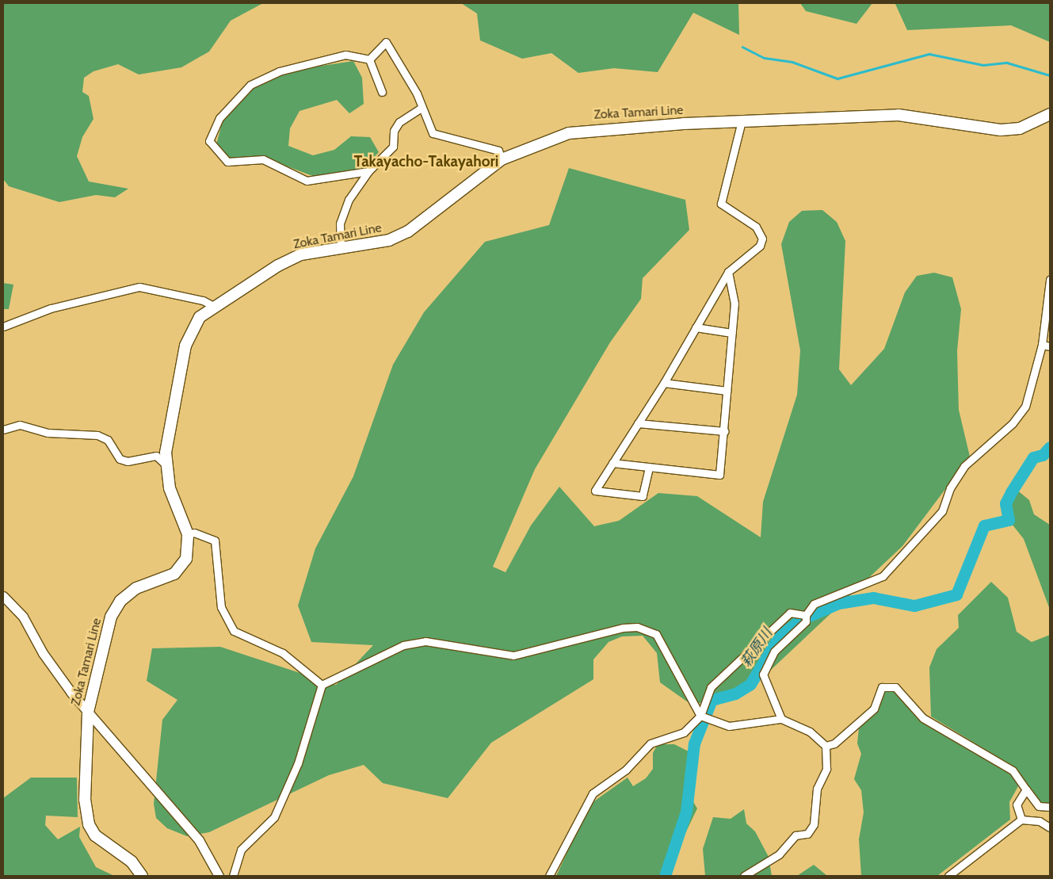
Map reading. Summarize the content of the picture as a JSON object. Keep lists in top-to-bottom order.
{
  "streets": {
    "main road": ["Zoka Tamari Line"]
  },
  "districts": ["Takayacho-Takayahori"],
  "water": ["萩原川"]
}
